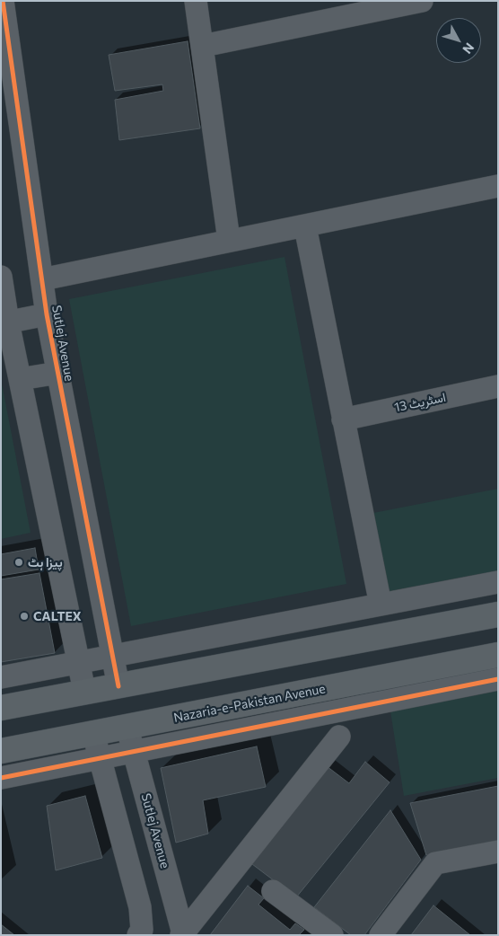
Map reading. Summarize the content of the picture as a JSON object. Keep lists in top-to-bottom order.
{
  "streets": {
    "main road": ["Nazaria-e-Pakistan Avenue"],
    "street": ["Sutlej Avenue", "اسٹریٹ 13"]
  },
  "crossings": [
    ["Sutlej Avenue", "Nazaria-e-Pakistan Avenue"]
  ],
  "places": ["پیزا ہٹ", "CALTEX"],
  "north": "bottom right"
}
